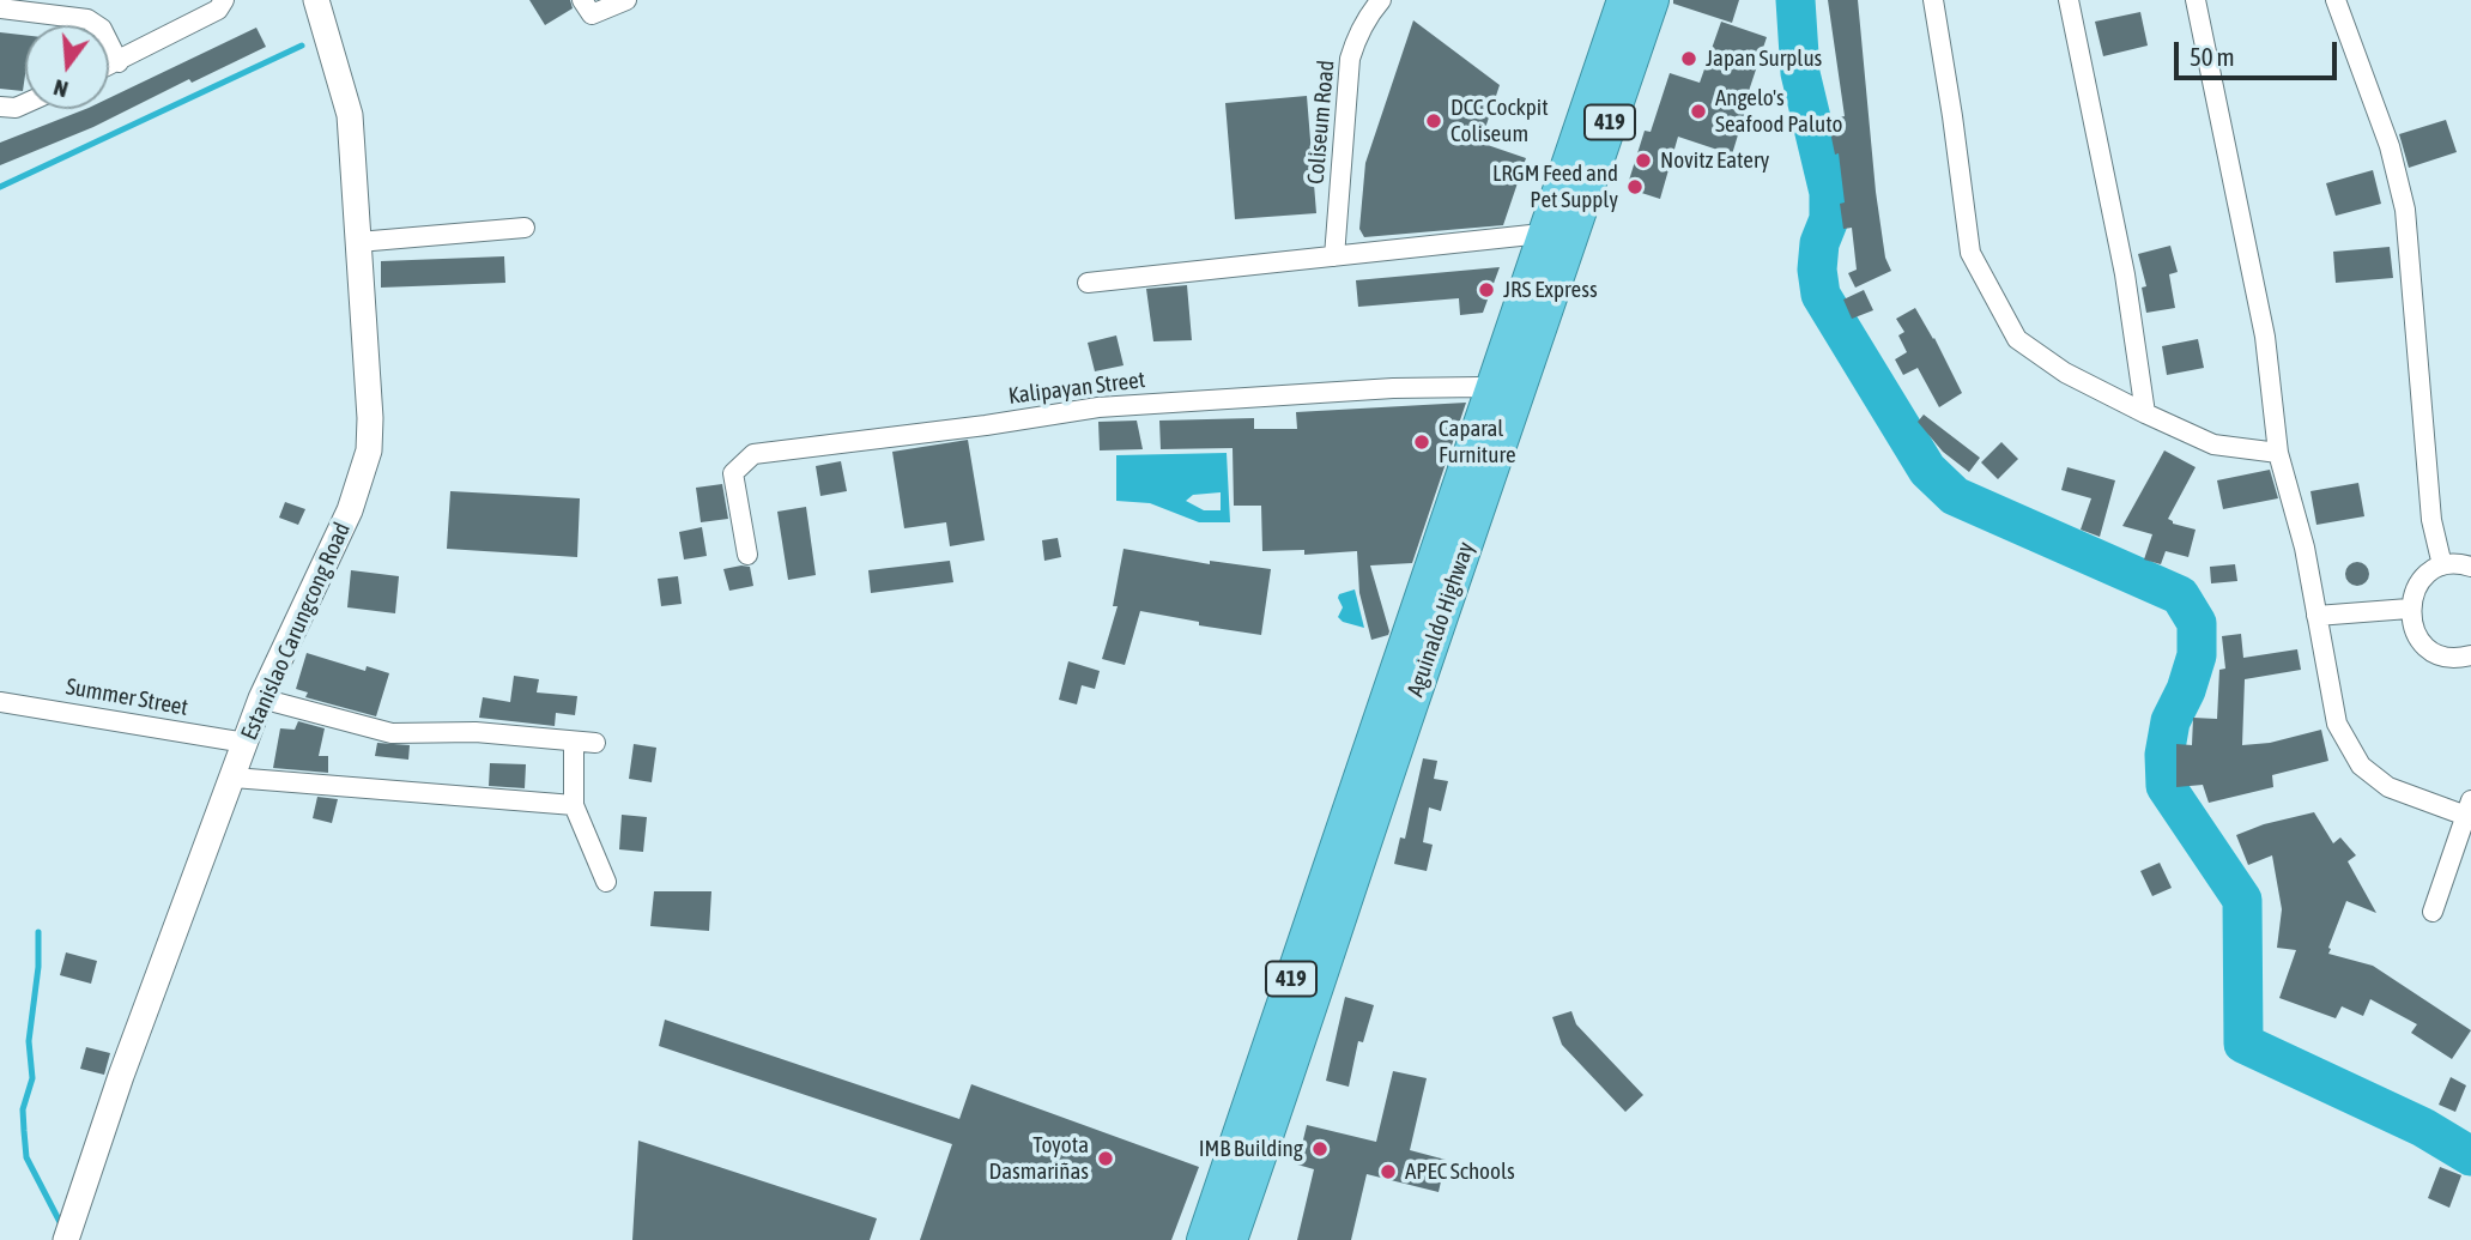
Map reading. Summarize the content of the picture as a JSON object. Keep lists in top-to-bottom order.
{
  "streets": {
    "highway": ["419", "Aguinaldo Highway"],
    "street": [
      "Coliseum Road",
      "Kalipayan Street",
      "Estanislao Carungcong Road",
      "Summer Street"
    ]
  },
  "crossings": [
    ["Kalipayan Street", "Aguinaldo Highway"],
    ["Estanislao Carungcong Road", "Summer Street"]
  ],
  "places": [
    "Japan Surplus",
    "Angelo's Seafood Paluto",
    "DCC Cockpit Coliseum",
    "Novitz Eatery",
    "LRGM Feed and Pet Supply",
    "JRS Express",
    "Caparal Furniture",
    "IMB Building",
    "Toyota Dasmariñas",
    "APEC Schools"
  ],
  "scale_bar": "50 m",
  "north": "bottom"
}
